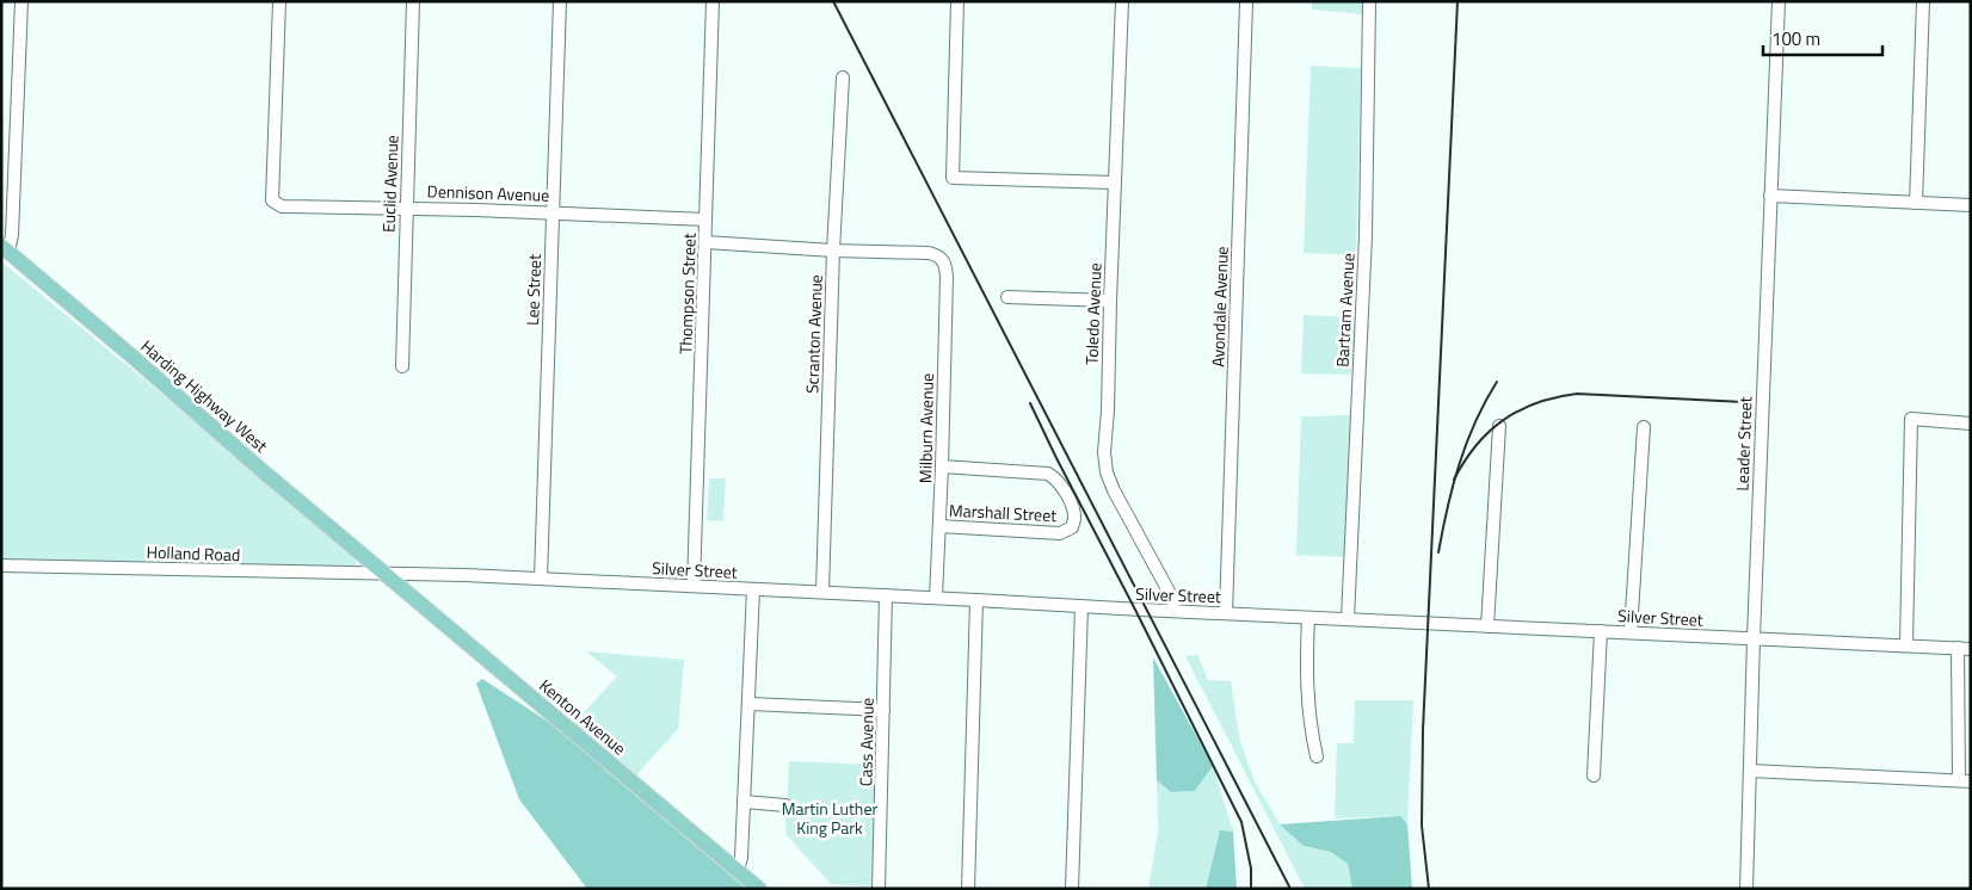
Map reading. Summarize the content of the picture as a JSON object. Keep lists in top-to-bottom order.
{
  "streets": {
    "main road": ["Harding Highway West", "Kenton Avenue"],
    "street": [
      "Euclid Avenue",
      "Dennison Avenue",
      "Lee Street",
      "Thompson Street",
      "Avondale Avenue",
      "Bartram Avenue",
      "Toledo Avenue",
      "Scranton Avenue",
      "Milburn Avenue",
      "Leader Street",
      "Marshall Street",
      "Holland Road",
      "Silver Street",
      "Cass Avenue"
    ]
  },
  "crossings": [
    ["Euclid Avenue", "Dennison Avenue"],
    ["Dennison Avenue", "Lee Street"],
    ["Dennison Avenue", "Thompson Street"],
    ["Lee Street", "Silver Street"],
    ["Thompson Street", "Silver Street"],
    ["Avondale Avenue", "Silver Street"],
    ["Bartram Avenue", "Silver Street"],
    ["Toledo Avenue", "Silver Street"],
    ["Scranton Avenue", "Milburn Avenue"],
    ["Scranton Avenue", "Silver Street"],
    ["Harding Highway West", "Holland Road"],
    ["Harding Highway West", "Silver Street"],
    ["Harding Highway West", "Kenton Avenue"],
    ["Milburn Avenue", "Marshall Street"],
    ["Milburn Avenue", "Silver Street"],
    ["Leader Street", "Silver Street"],
    ["Holland Road", "Silver Street"],
    ["Holland Road", "Kenton Avenue"],
    ["Silver Street", "Kenton Avenue"],
    ["Silver Street", "Cass Avenue"]
  ],
  "parks": ["Martin Luther King Park"],
  "scale_bar": "100 m"
}
